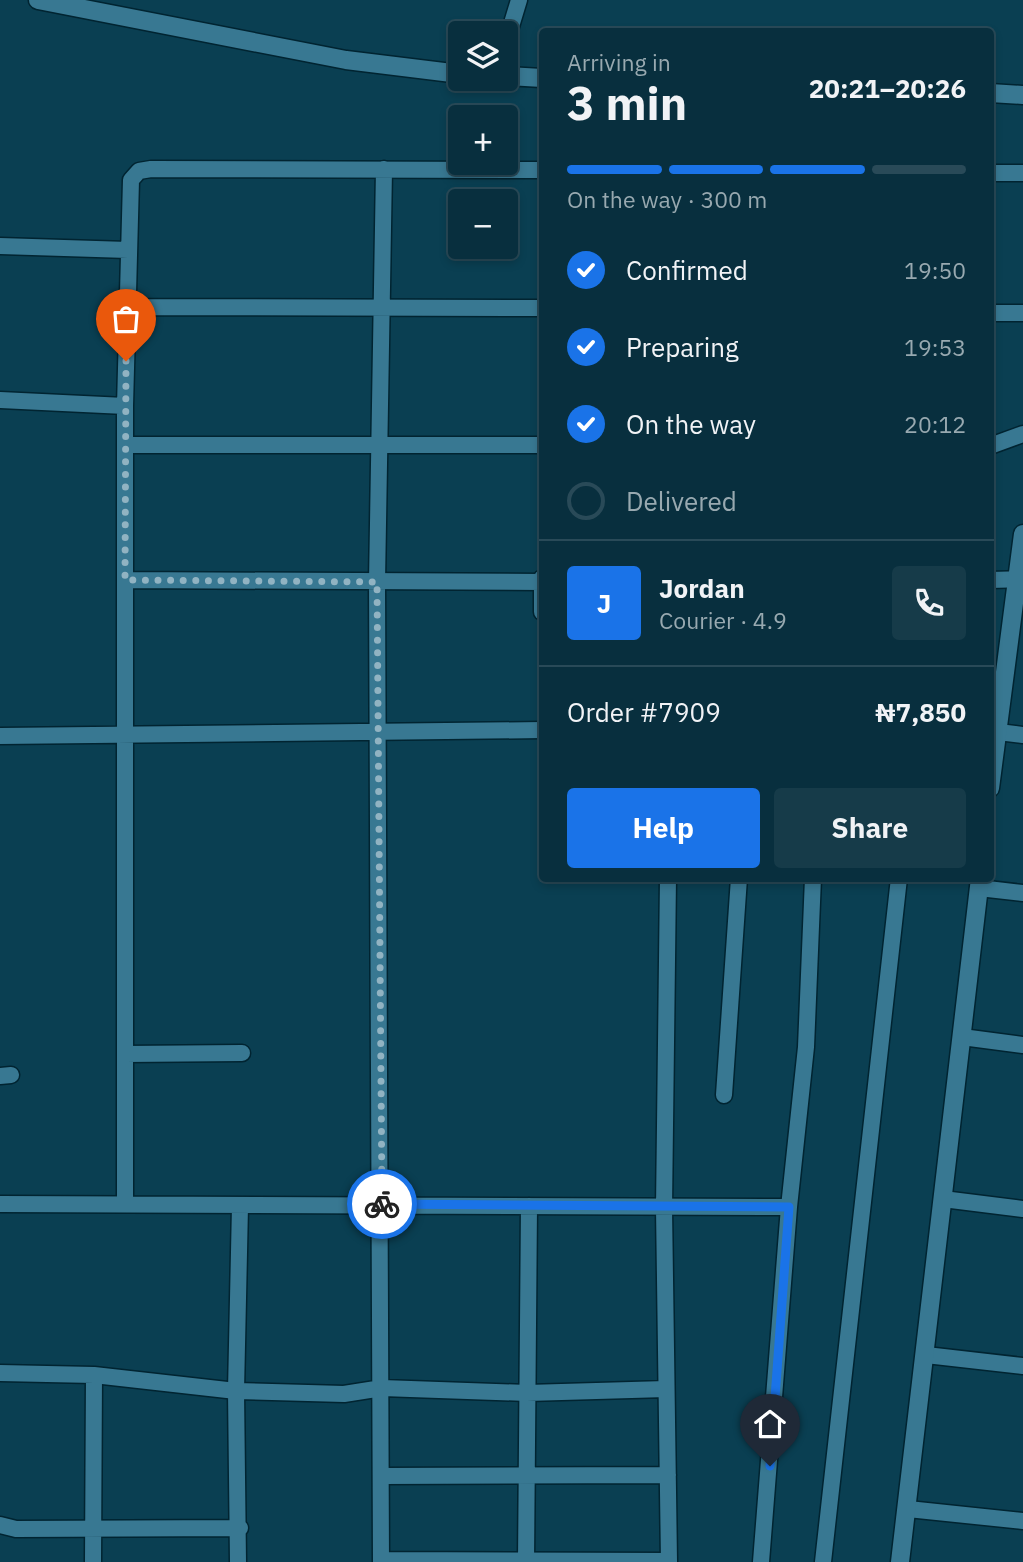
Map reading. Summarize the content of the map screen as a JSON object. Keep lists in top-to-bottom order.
{
  "page": {
    "map_buttons": ["+", "−"],
    "heading": ["3 min", "Arriving in", "20:21–20:26"],
    "panel": [
      "Jordan",
      "Courier · 4.9",
      "Order #7909",
      "₦7,850"
    ],
    "bar": "On the way · 300 m",
    "list": [
      ["Confirmed", "19:50"],
      ["Preparing", "19:53"],
      ["On the way", "20:12"],
      "Delivered"
    ],
    "round": "J",
    "buttons": ["Help", "Share"]
  }
}
